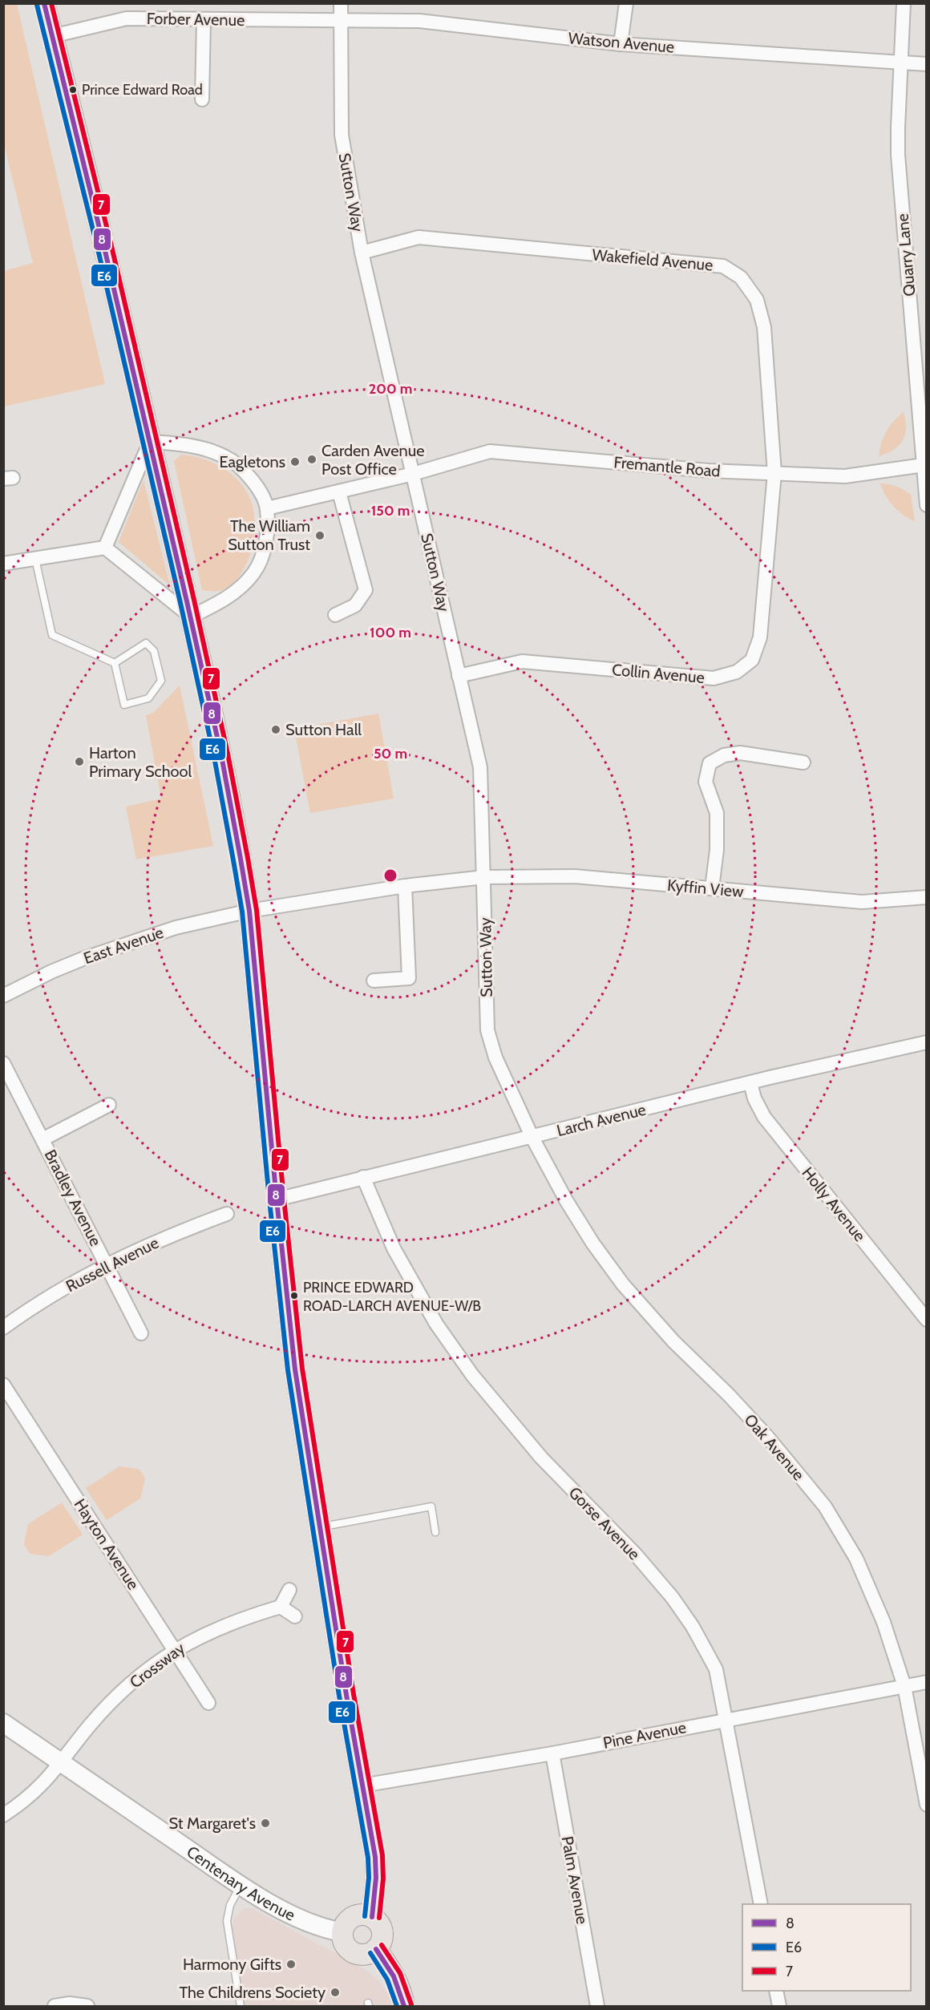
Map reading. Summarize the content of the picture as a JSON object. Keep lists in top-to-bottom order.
{
  "streets": {
    "street": [
      "Forber Avenue",
      "Watson Avenue",
      "Sutton Way",
      "Quarry Lane",
      "Wakefield Avenue",
      "Fremantle Road",
      "Collin Avenue",
      "Kyffin View",
      "East Avenue",
      "Larch Avenue",
      "Bradley Avenue",
      "Holly Avenue",
      "Russell Avenue",
      "Oak Avenue",
      "Gorse Avenue",
      "Hayton Avenue",
      "Crossway",
      "Pine Avenue",
      "Palm Avenue",
      "Centenary Avenue"
    ]
  },
  "crossings": [
    ["Forber Avenue", "Watson Avenue"],
    ["Forber Avenue", "Sutton Way"],
    ["Watson Avenue", "Sutton Way"],
    ["Watson Avenue", "Quarry Lane"],
    ["Sutton Way", "Wakefield Avenue"],
    ["Sutton Way", "Fremantle Road"],
    ["Sutton Way", "Collin Avenue"],
    ["Sutton Way", "Kyffin View"],
    ["Sutton Way", "Larch Avenue"],
    ["Sutton Way", "Oak Avenue"],
    ["Quarry Lane", "Fremantle Road"],
    ["Wakefield Avenue", "Fremantle Road"],
    ["Wakefield Avenue", "Collin Avenue"],
    ["Fremantle Road", "Collin Avenue"],
    ["Kyffin View", "East Avenue"],
    ["Larch Avenue", "Holly Avenue"],
    ["Larch Avenue", "Oak Avenue"],
    ["Larch Avenue", "Gorse Avenue"],
    ["Bradley Avenue", "Russell Avenue"],
    ["Oak Avenue", "Pine Avenue"],
    ["Gorse Avenue", "Pine Avenue"],
    ["Hayton Avenue", "Crossway"],
    ["Crossway", "Centenary Avenue"],
    ["Pine Avenue", "Palm Avenue"]
  ],
  "places": [
    "Prince Edward Road",
    "Carden Avenue Post Office",
    "Eagletons",
    "The William Sutton Trust",
    "Sutton Hall",
    "Harton Primary School",
    "PRINCE EDWARD ROAD-LARCH AVENUE-W/B",
    "St Margaret's",
    "Harmony Gifts",
    "The Childrens Society"
  ],
  "lines": ["transit line 8", "transit line 7", "transit line E6"],
  "legend": ["8", "E6", "7"],
  "rings": [
    "200 m",
    "150 m",
    "100 m",
    "50 m"
  ]
}
